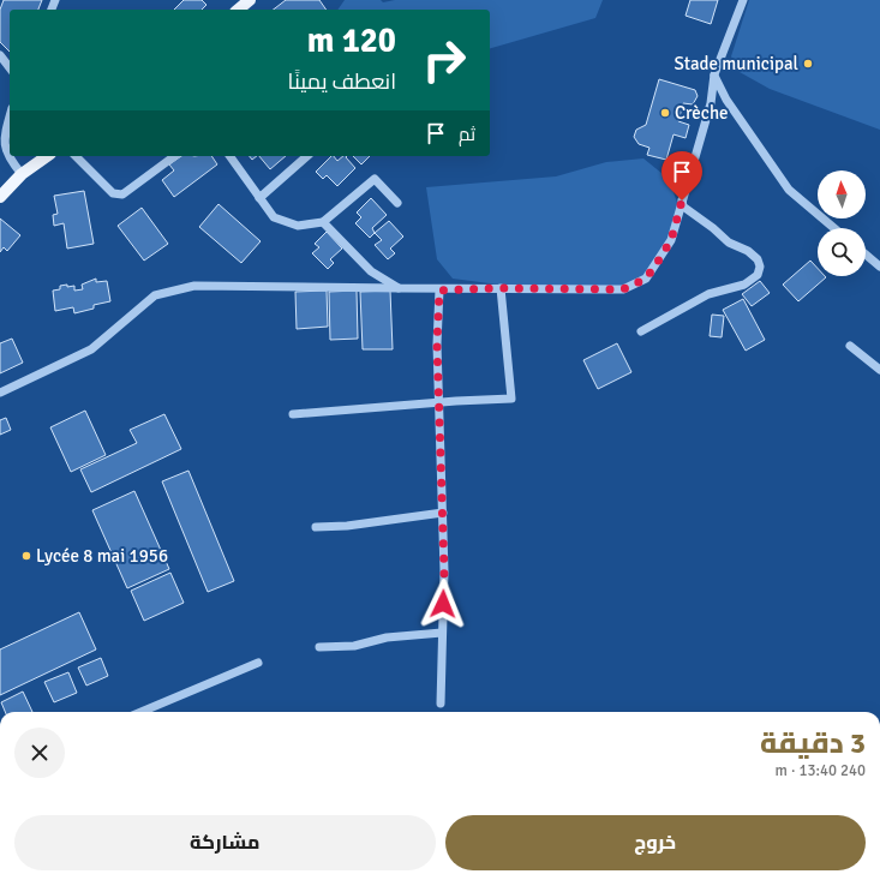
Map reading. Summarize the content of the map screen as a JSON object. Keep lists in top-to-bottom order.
{
  "places": ["Stade municipal", "Crèche", "Lycée 8 mai 1956"],
  "north": "top",
  "page": {
    "turn": ["120 m", "انعطف يمينًا"],
    "then": "ثم",
    "heading": ["3 دقيقة", "240 m · 13:40"],
    "buttons": ["خروج", "مشاركة"]
  }
}
